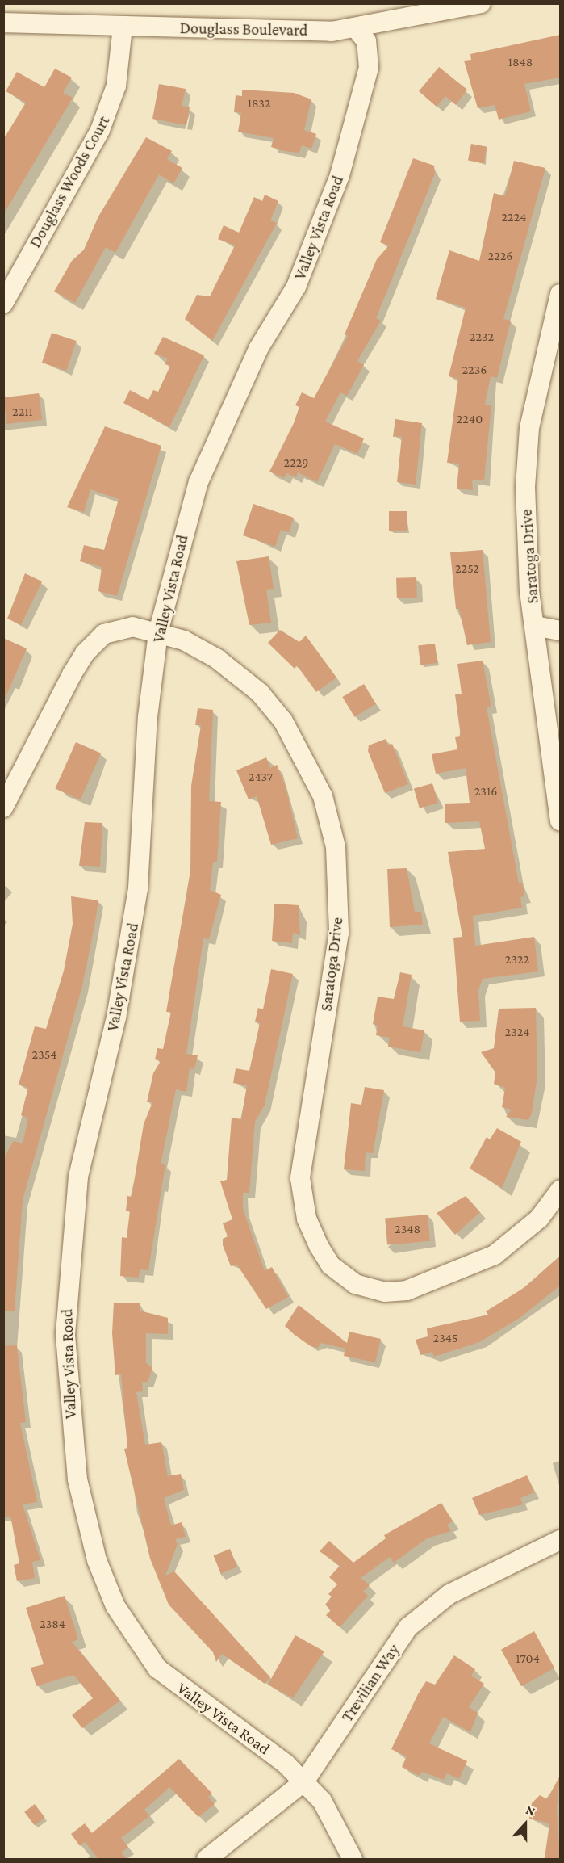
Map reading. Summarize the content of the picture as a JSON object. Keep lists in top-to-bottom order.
{
  "streets": {
    "street": [
      "Douglass Boulevard",
      "Douglass Woods Court",
      "Valley Vista Road",
      "Saratoga Drive",
      "Trevilian Way"
    ]
  },
  "crossings": [
    ["Douglass Boulevard", "Douglass Woods Court"],
    ["Douglass Boulevard", "Valley Vista Road"],
    ["Valley Vista Road", "Saratoga Drive"],
    ["Valley Vista Road", "Trevilian Way"]
  ],
  "house_numbers": [
    "1848",
    "1832",
    "2224",
    "2226",
    "2232",
    "2236",
    "2211",
    "2240",
    "2229",
    "2252",
    "2437",
    "2316",
    "2322",
    "2324",
    "2354",
    "2348",
    "2345",
    "2384",
    "1704"
  ],
  "north": "top"
}
